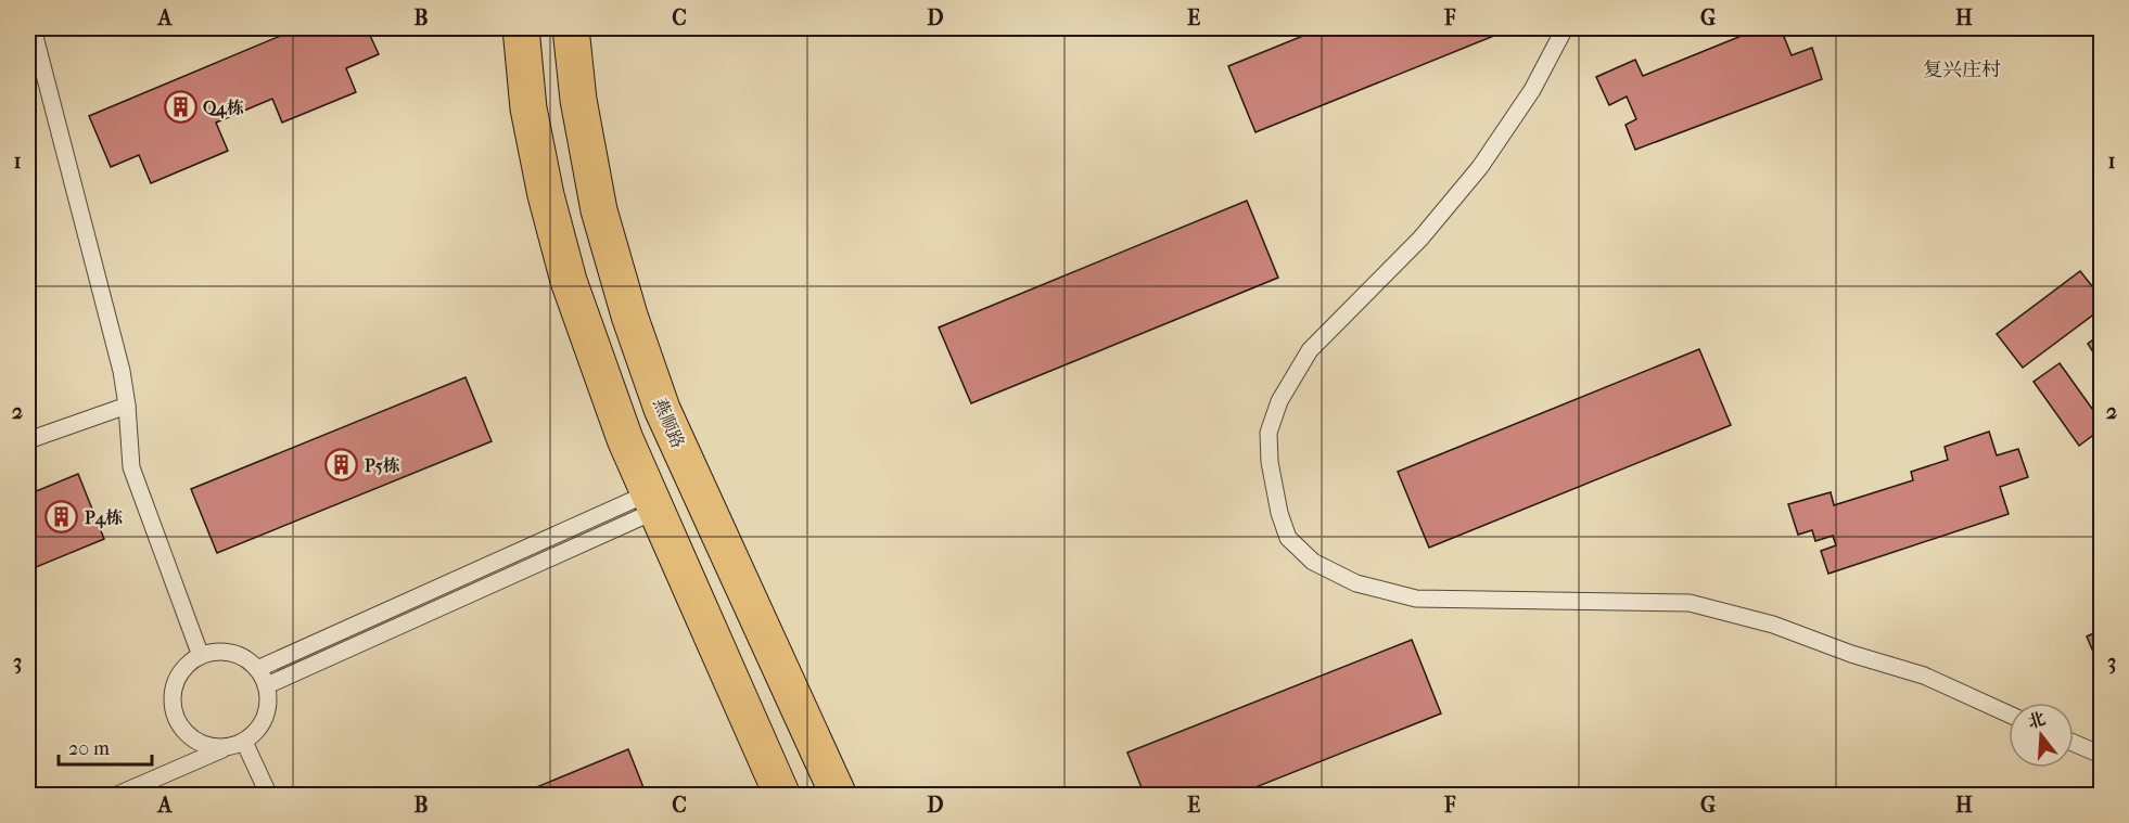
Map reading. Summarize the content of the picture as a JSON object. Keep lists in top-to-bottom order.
{
  "streets": {
    "main road": ["燕顺路"]
  },
  "districts": ["复兴庄村"],
  "places": {
    "building": ["Q4栋", "P5栋", "P4栋"]
  },
  "scale_bar": "20 m",
  "north": "top",
  "grid": {
    "columns": [
      "A",
      "B",
      "C",
      "D",
      "E",
      "F",
      "G",
      "H"
    ],
    "rows": ["1", "2", "3"]
  }
}
